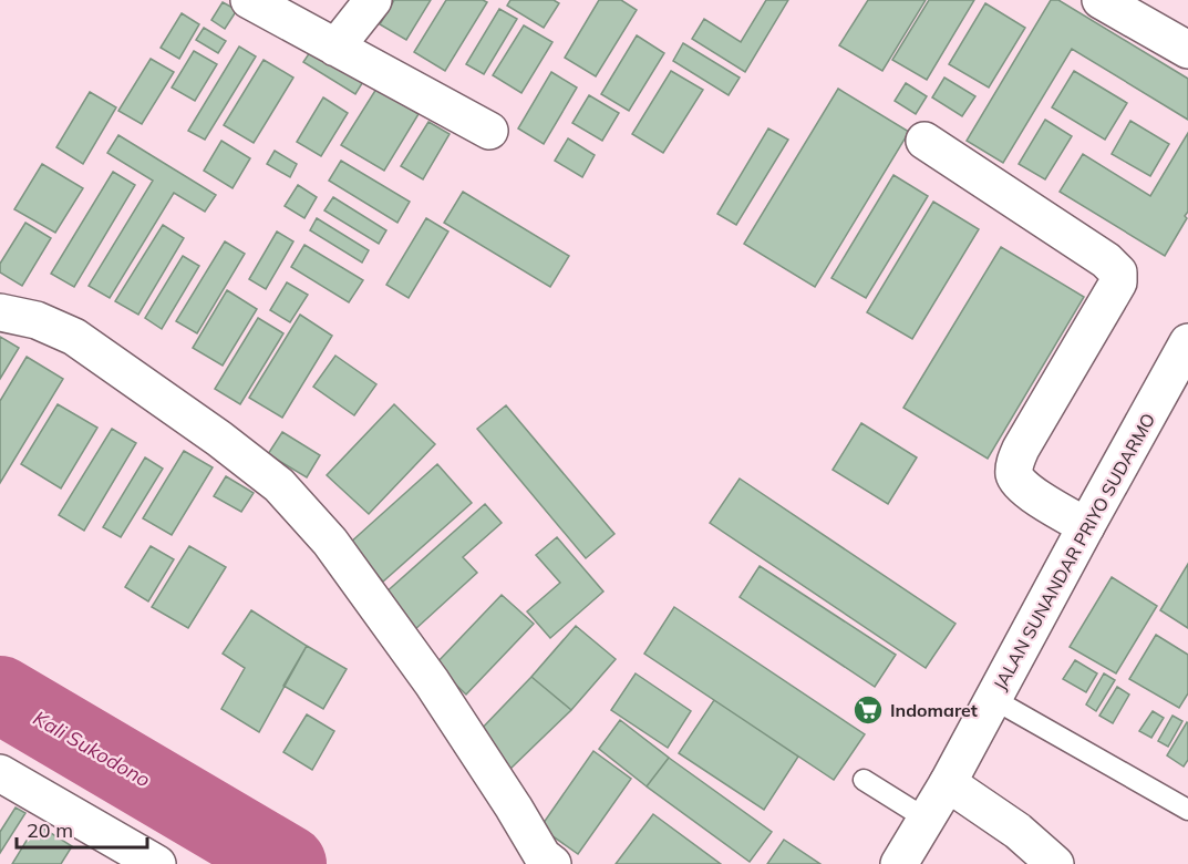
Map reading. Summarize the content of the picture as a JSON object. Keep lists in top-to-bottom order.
{
  "streets": {
    "street": ["JALAN SUNANDAR PRIYO SUDARMO"]
  },
  "water": ["Kali Sukodono"],
  "places": {
    "supermarket": ["Indomaret"]
  },
  "scale_bar": "20 m"
}
